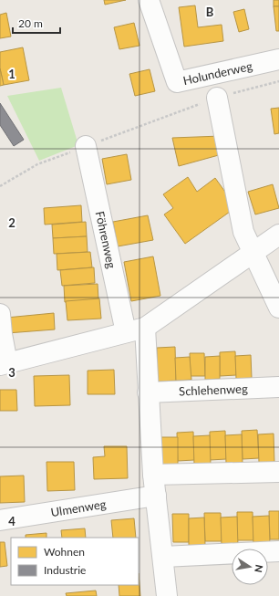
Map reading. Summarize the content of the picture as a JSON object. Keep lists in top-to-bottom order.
{
  "streets": {
    "street": [
      "Holunderweg",
      "Föhrenweg",
      "Schlehenweg",
      "Ulmenweg"
    ]
  },
  "legend": ["Wohnen", "Industrie"],
  "scale_bar": "20 m",
  "north": "right",
  "grid": {
    "columns": ["B"],
    "rows": [
      "1",
      "2",
      "3",
      "4"
    ]
  }
}
